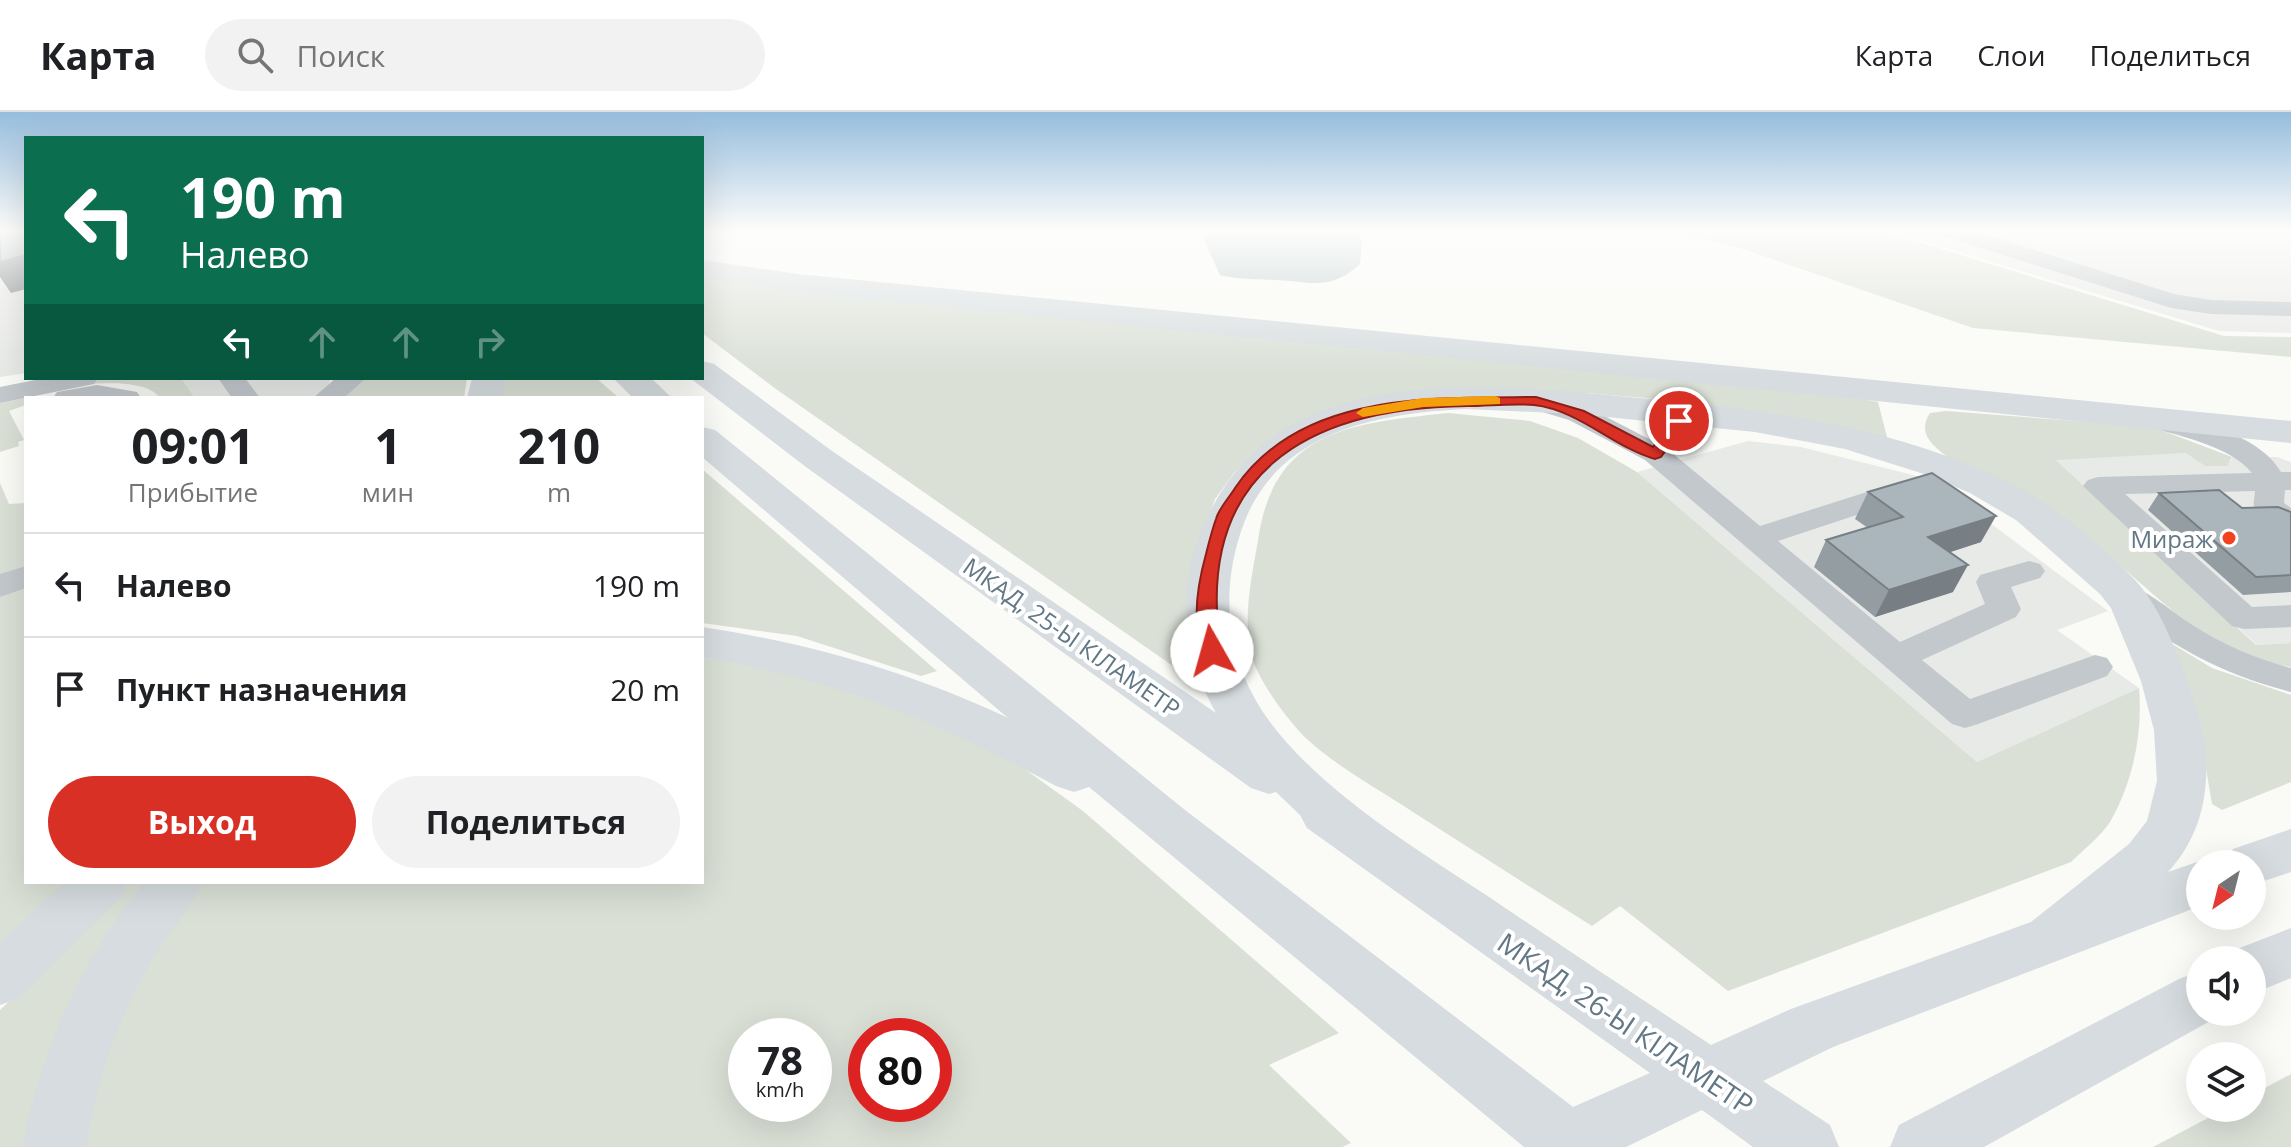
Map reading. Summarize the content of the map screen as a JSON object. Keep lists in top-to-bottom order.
{
  "streets": {
    "highway": ["МКАД, 25-Ы КІЛАМЕТР", "МКАД, 26-Ы КІЛАМЕТР"]
  },
  "crossings": [
    ["МКАД, 25-Ы КІЛАМЕТР", "МКАД, 26-Ы КІЛАМЕТР"]
  ],
  "places": ["Мираж"],
  "north": "bottom left",
  "page": {
    "header": "Карта",
    "search": "Поиск",
    "nav": ["Карта", "Слои", "Поделиться"],
    "turn": ["190 m", "Налево"],
    "eta": [
      "09:01",
      "Прибытие",
      "1",
      "мин",
      "210",
      "m"
    ],
    "list": [
      {
        "name": "Налево",
        "value": "190 m"
      },
      {
        "name": "Пункт назначения",
        "value": "20 m"
      }
    ],
    "buttons": ["Выход", "Поделиться"],
    "speed": "78 km/h",
    "limit": "80"
  }
}
